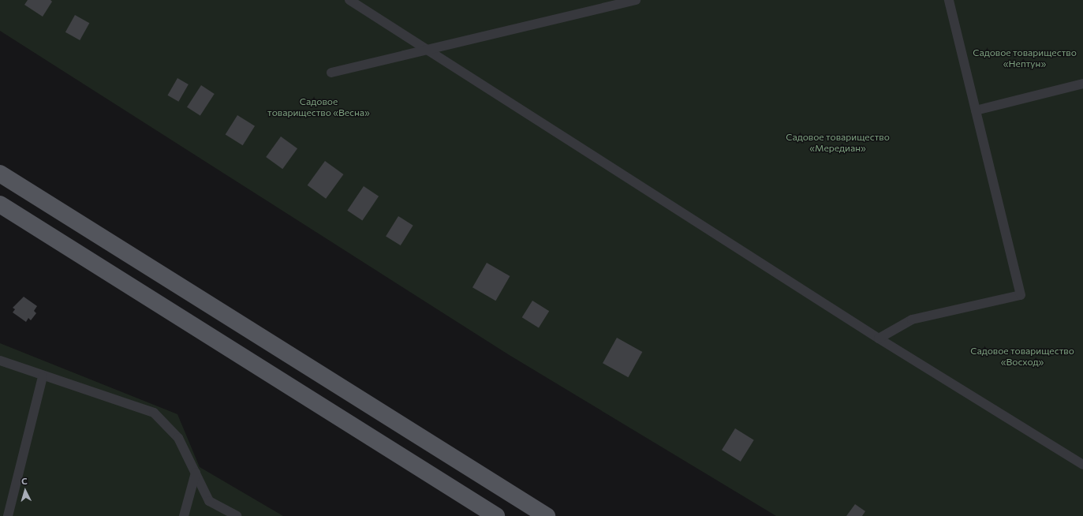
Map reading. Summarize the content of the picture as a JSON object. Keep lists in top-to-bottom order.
{
  "parks": [
    "Садовое товарищество «Нептун»",
    "Садовое товарищество «Весна»",
    "Садовое товарищество «Мередиан»",
    "Садовое товарищество «Восход»"
  ],
  "north": "top"
}
